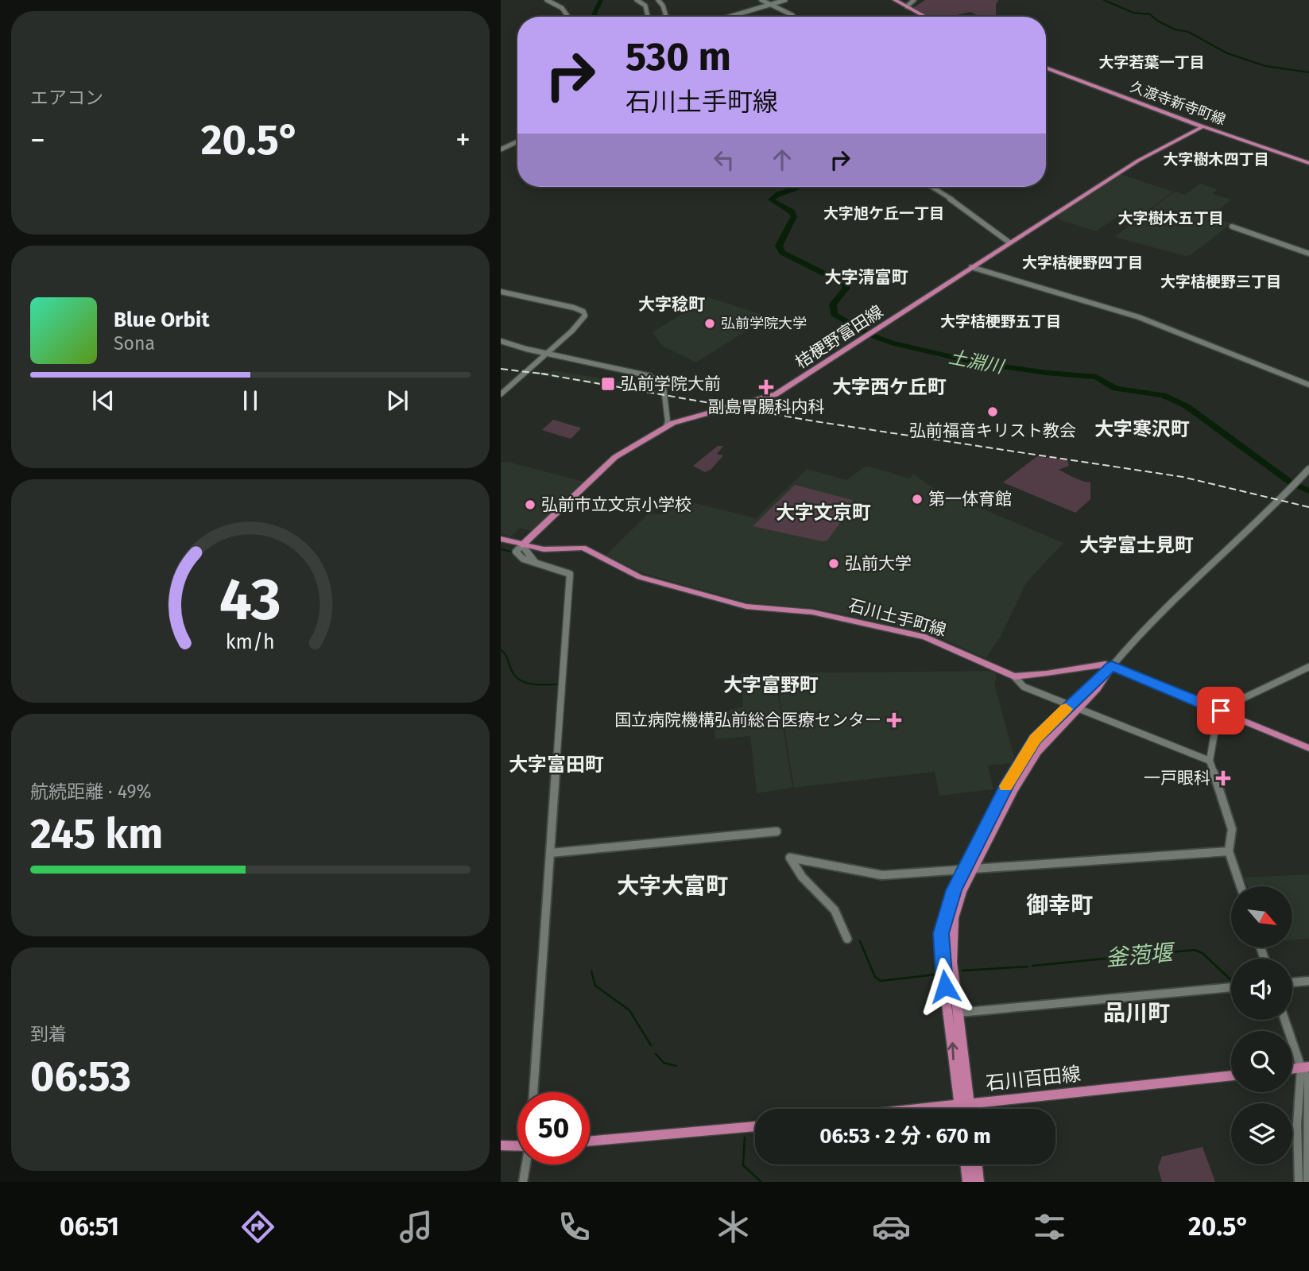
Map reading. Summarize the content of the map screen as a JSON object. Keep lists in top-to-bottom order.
{
  "streets": {
    "main road": [
      "久渡寺新寺町線",
      "桔梗野富田線",
      "石川土手町線",
      "石川百田線"
    ]
  },
  "crossings": [
    ["久渡寺新寺町線", "桔梗野富田線"],
    ["桔梗野富田線", "石川土手町線"]
  ],
  "districts": [
    "大字若葉一丁目",
    "大字樹木四丁目",
    "大字旭ケ丘一丁目",
    "大字樹木五丁目",
    "大字桔梗野四丁目",
    "大字清富町",
    "大字桔梗野三丁目",
    "大字稔町",
    "大字桔梗野五丁目",
    "大字西ケ丘町",
    "大字寒沢町",
    "大字文京町",
    "大字富士見町",
    "大字富野町",
    "大字富田町",
    "大字大富町",
    "御幸町",
    "品川町"
  ],
  "water": ["土淵川", "釜萢堰"],
  "places": {
    "other": [
      "弘前学院大学",
      "弘前福音キリスト教会",
      "第一体育館",
      "弘前市立文京小学校",
      "弘前大学"
    ],
    "transit": ["弘前学院大前"],
    "health": ["副島胃腸科内科", "国立病院機構弘前総合医療センター", "一戸眼科"]
  },
  "north": "bottom right",
  "page": {
    "tile": [
      "エアコン",
      ["航続距離 · 49%", "245 km"],
      ["到着", "06:53"]
    ],
    "turn": ["530 m", "石川土手町線"],
    "heat": ["−", "20.5°", "+"],
    "song": ["Blue Orbit", "Sona"],
    "limit": "50",
    "trip": "06:53 · 2 分 · 670 m",
    "tabs": ["06:51", "20.5°"],
    "gauge": ["43", "km/h"]
  }
}
